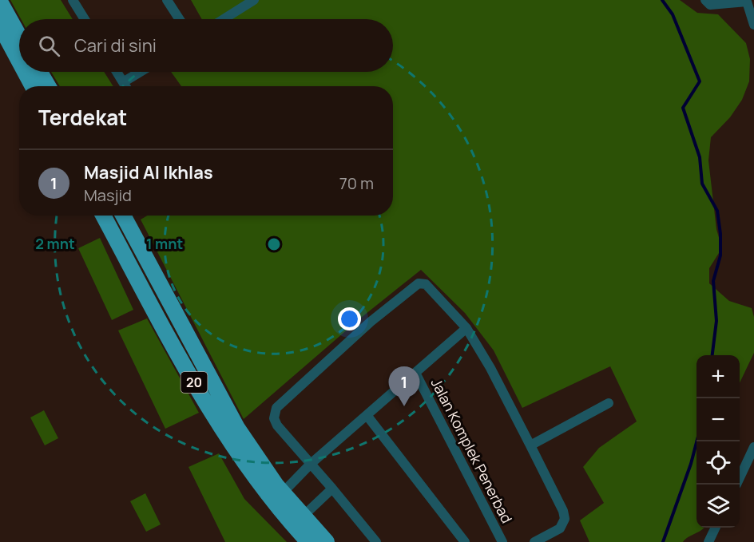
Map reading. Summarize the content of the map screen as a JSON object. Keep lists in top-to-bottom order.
{
  "streets": {
    "highway": ["20"],
    "street": ["Jalan Komplek Penerbad"]
  },
  "crossings": [
    ["20", "Jalan Komplek Penerbad"]
  ],
  "page": {
    "search": "Cari di sini",
    "heading": "Terdekat",
    "list": [
      {
        "mark": "1",
        "name": "Masjid Al Ikhlas",
        "note": "Masjid",
        "value": "70 m"
      }
    ],
    "map_buttons": ["+", "−"],
    "pins": "1"
  },
  "rings": ["1 mnt", "2 mnt"]
}
